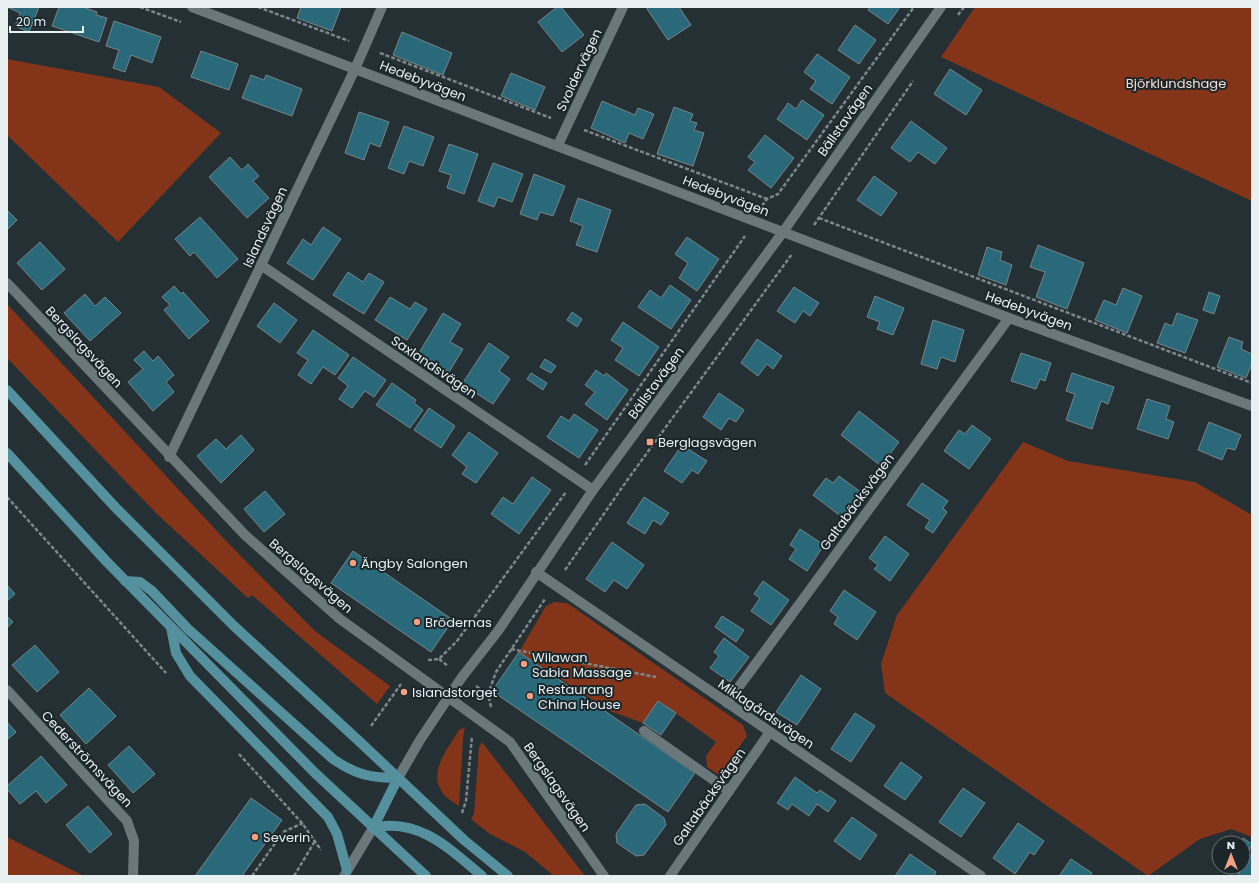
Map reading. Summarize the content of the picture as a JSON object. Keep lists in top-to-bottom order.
{
  "streets": {
    "street": [
      "Svoldervägen",
      "Hedebyvägen",
      "Bällstavägen",
      "Islandsvägen",
      "Bergslagsvägen",
      "Saxlandsvägen",
      "Galtabäcksvägen",
      "Miklagårdsvägen",
      "Cederströmsvägen"
    ]
  },
  "crossings": [
    ["Svoldervägen", "Hedebyvägen"],
    ["Hedebyvägen", "Bällstavägen"],
    ["Hedebyvägen", "Islandsvägen"],
    ["Hedebyvägen", "Galtabäcksvägen"],
    ["Bällstavägen", "Bergslagsvägen"],
    ["Bällstavägen", "Saxlandsvägen"],
    ["Bällstavägen", "Miklagårdsvägen"],
    ["Islandsvägen", "Bergslagsvägen"],
    ["Islandsvägen", "Saxlandsvägen"],
    ["Galtabäcksvägen", "Miklagårdsvägen"]
  ],
  "parks": ["Björklundshage"],
  "places": {
    "transit": ["Berglagsvägen"],
    "other": [
      "Ängby Salongen",
      "Brödernas",
      "Wilawan Sabia Massage",
      "Islandstorget",
      "Restaurang China House",
      "Severin"
    ]
  },
  "scale_bar": "20 m",
  "north": "top"
}
